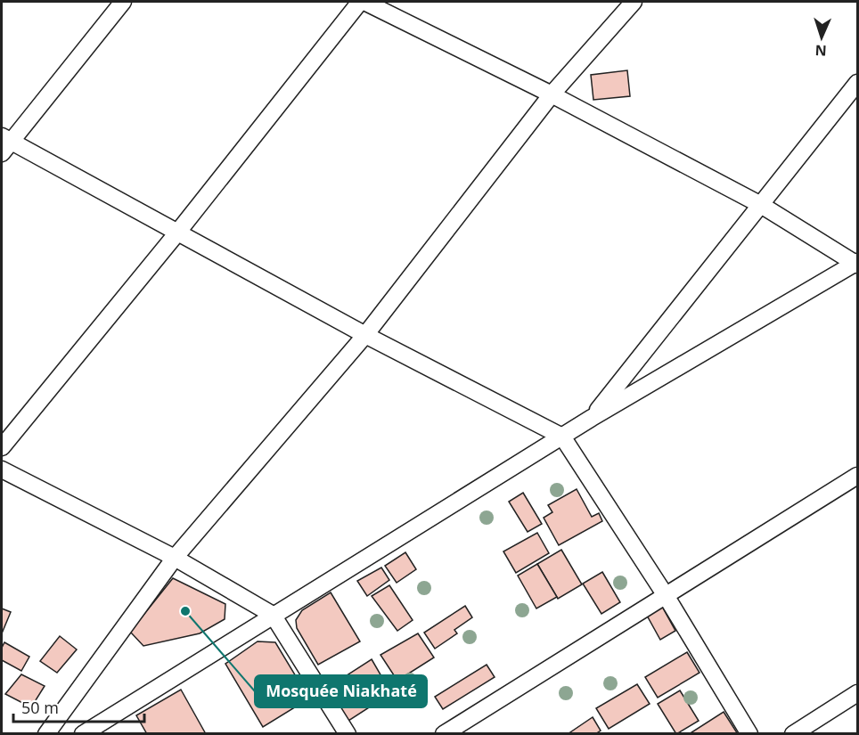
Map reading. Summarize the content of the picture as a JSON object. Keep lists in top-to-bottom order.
{
  "places": ["Mosquée Niakhaté"],
  "scale_bar": "50 m",
  "north": "bottom"
}
